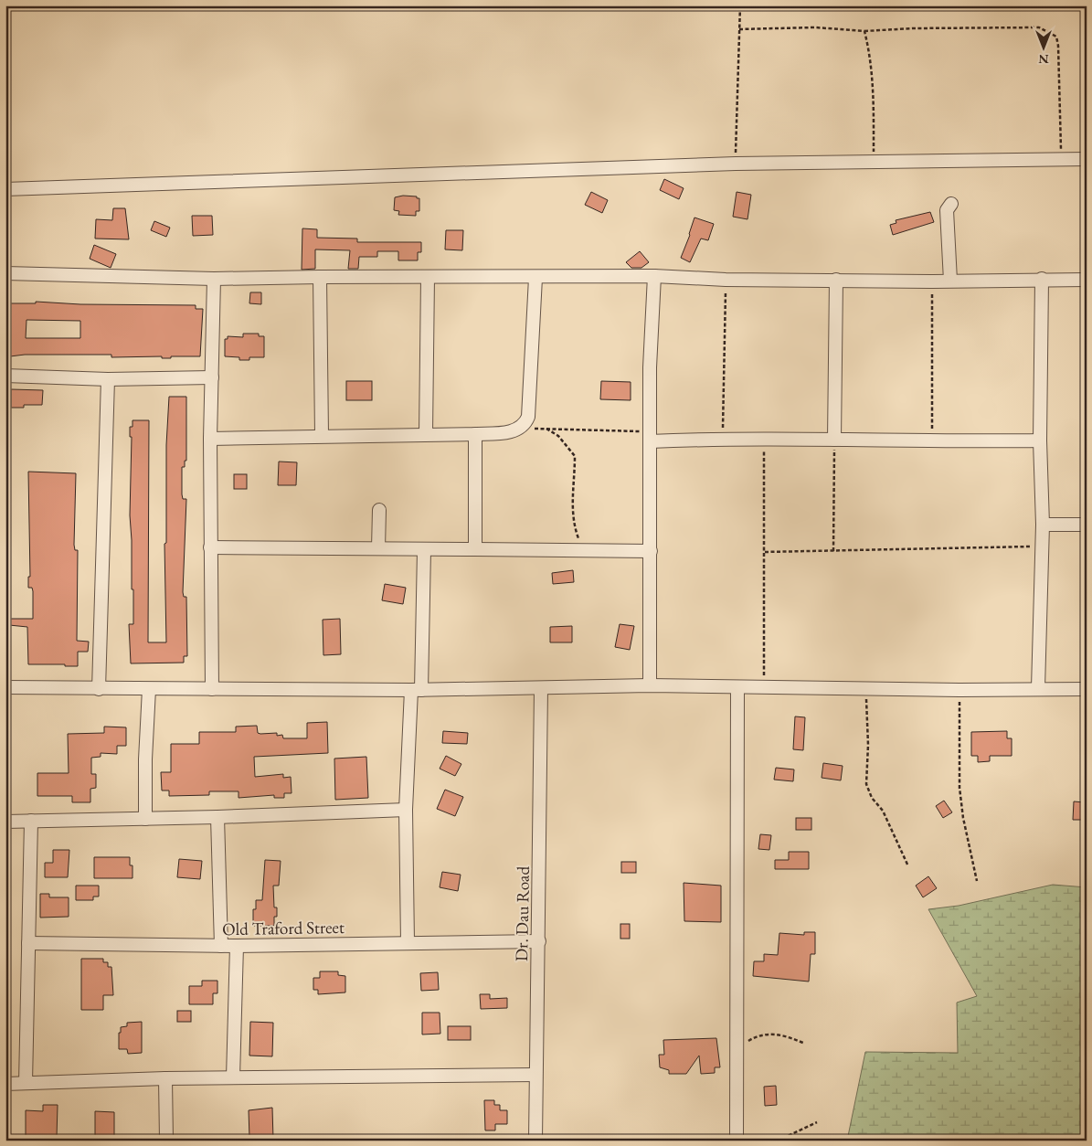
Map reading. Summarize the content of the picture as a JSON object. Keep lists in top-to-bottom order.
{
  "streets": {
    "street": ["Dr. Dau Road", "Old Traford Street"]
  },
  "crossings": [
    ["Dr. Dau Road", "Old Traford Street"]
  ],
  "north": "bottom"
}
